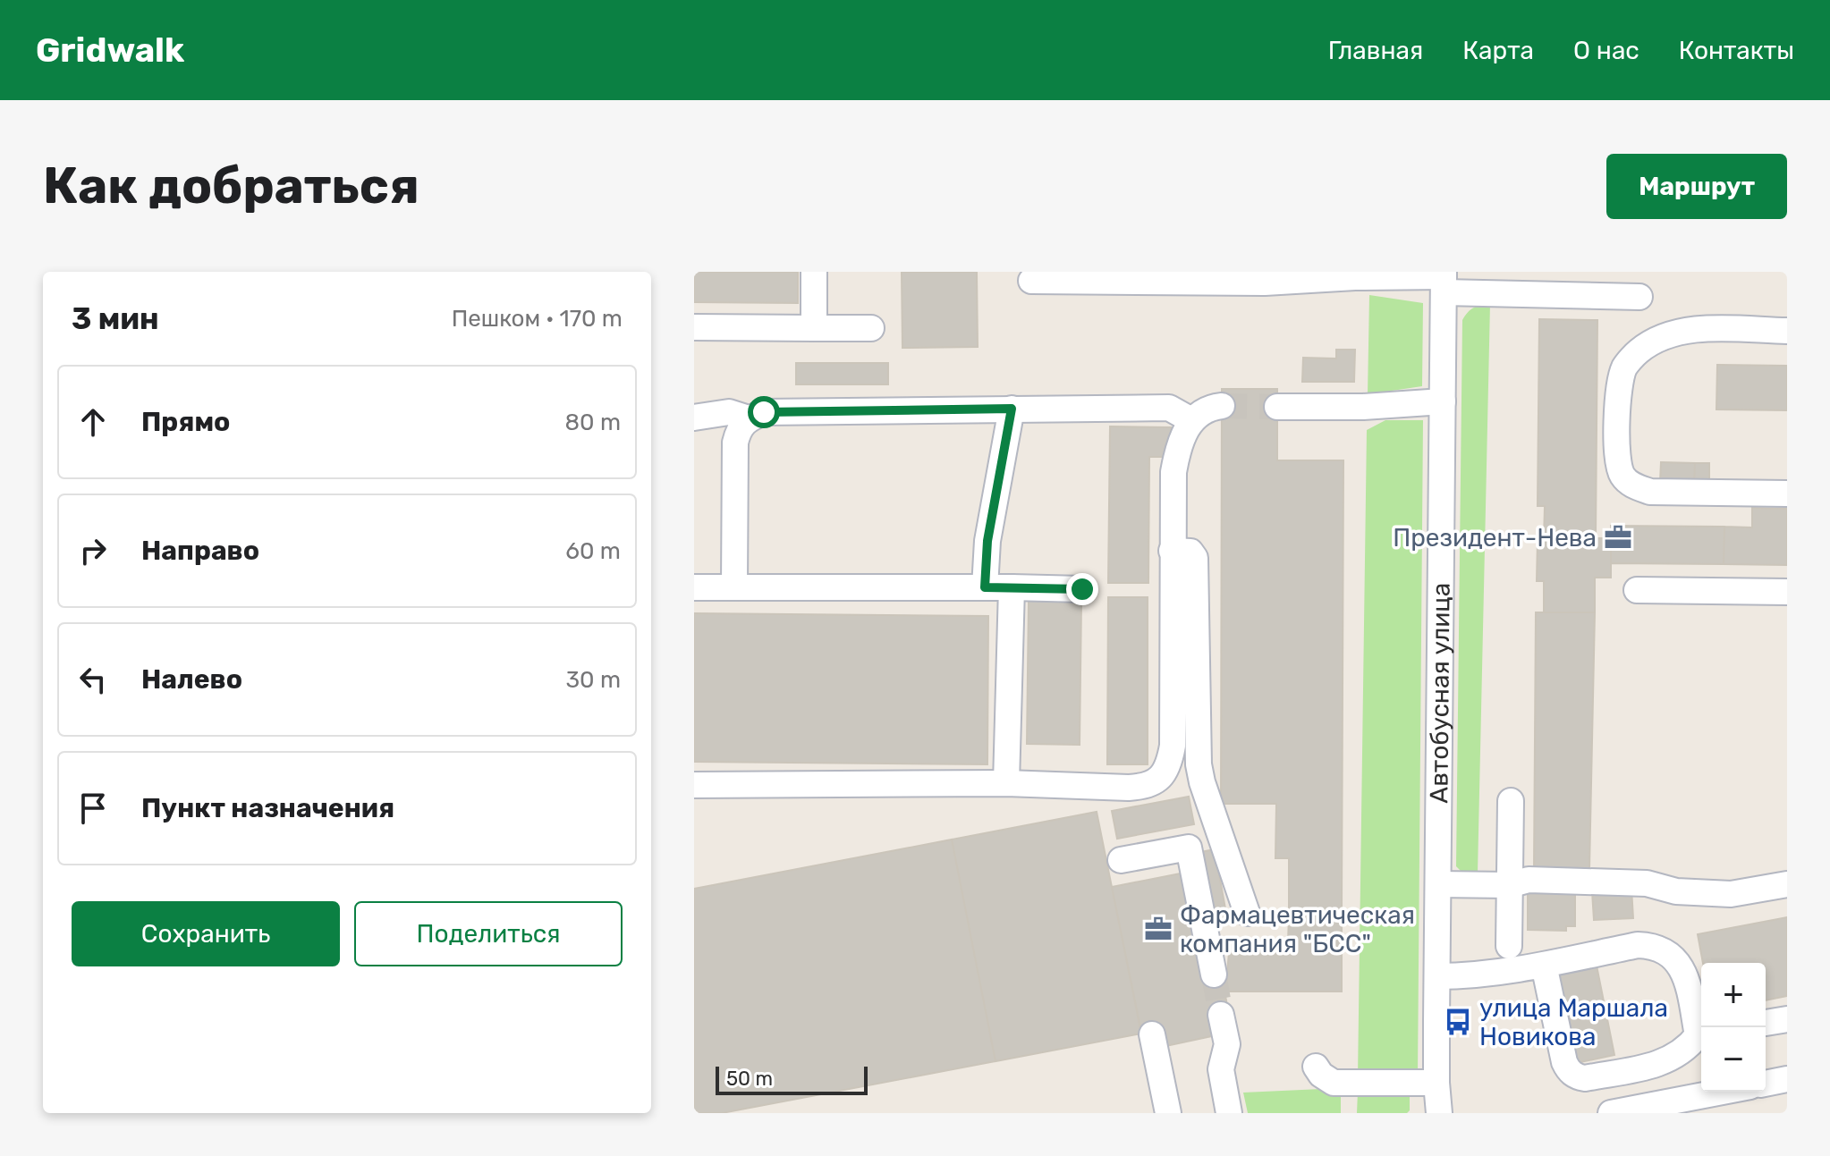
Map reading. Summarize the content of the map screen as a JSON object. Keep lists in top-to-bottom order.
{
  "streets": {
    "street": ["Автобусная улица"]
  },
  "places": {
    "office": ["Президент-Нева", "Фармацевтическая компания \"БСС\""],
    "bus stop": ["улица Маршала Новикова"]
  },
  "scale_bar": "50 m",
  "page": {
    "header": "Gridwalk",
    "nav": [
      "Главная",
      "Карта",
      "О нас",
      "Контакты"
    ],
    "buttons": [
      "Маршрут",
      ["Сохранить", "Поделиться"]
    ],
    "title": "Как добраться",
    "heading": ["3 мин", "Пешком · 170 m"],
    "list": [
      ["Прямо", "80 m"],
      ["Направо", "60 m"],
      ["Налево", "30 m"],
      "Пункт назначения"
    ],
    "map_buttons": ["+", "−"],
    "scale": "50 m"
  }
}
